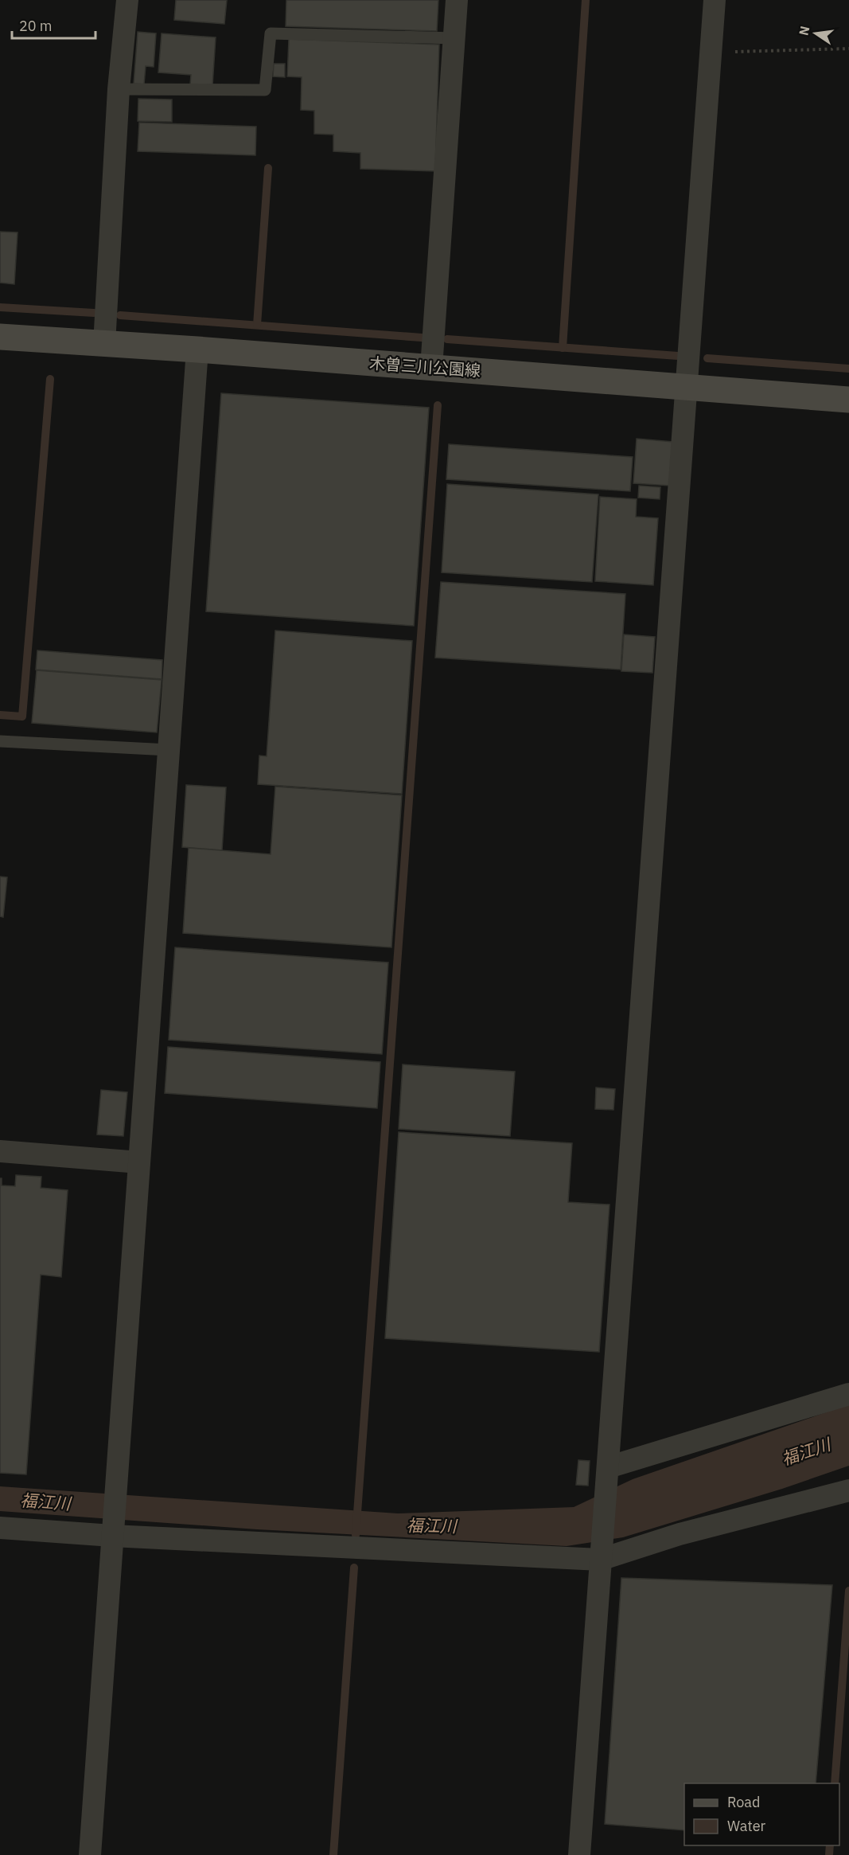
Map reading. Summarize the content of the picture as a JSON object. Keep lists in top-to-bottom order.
{
  "streets": {
    "main road": ["木曽三川公園線"]
  },
  "water": ["福江川"],
  "legend": ["Road", "Water"],
  "scale_bar": "20 m",
  "north": "left"
}
